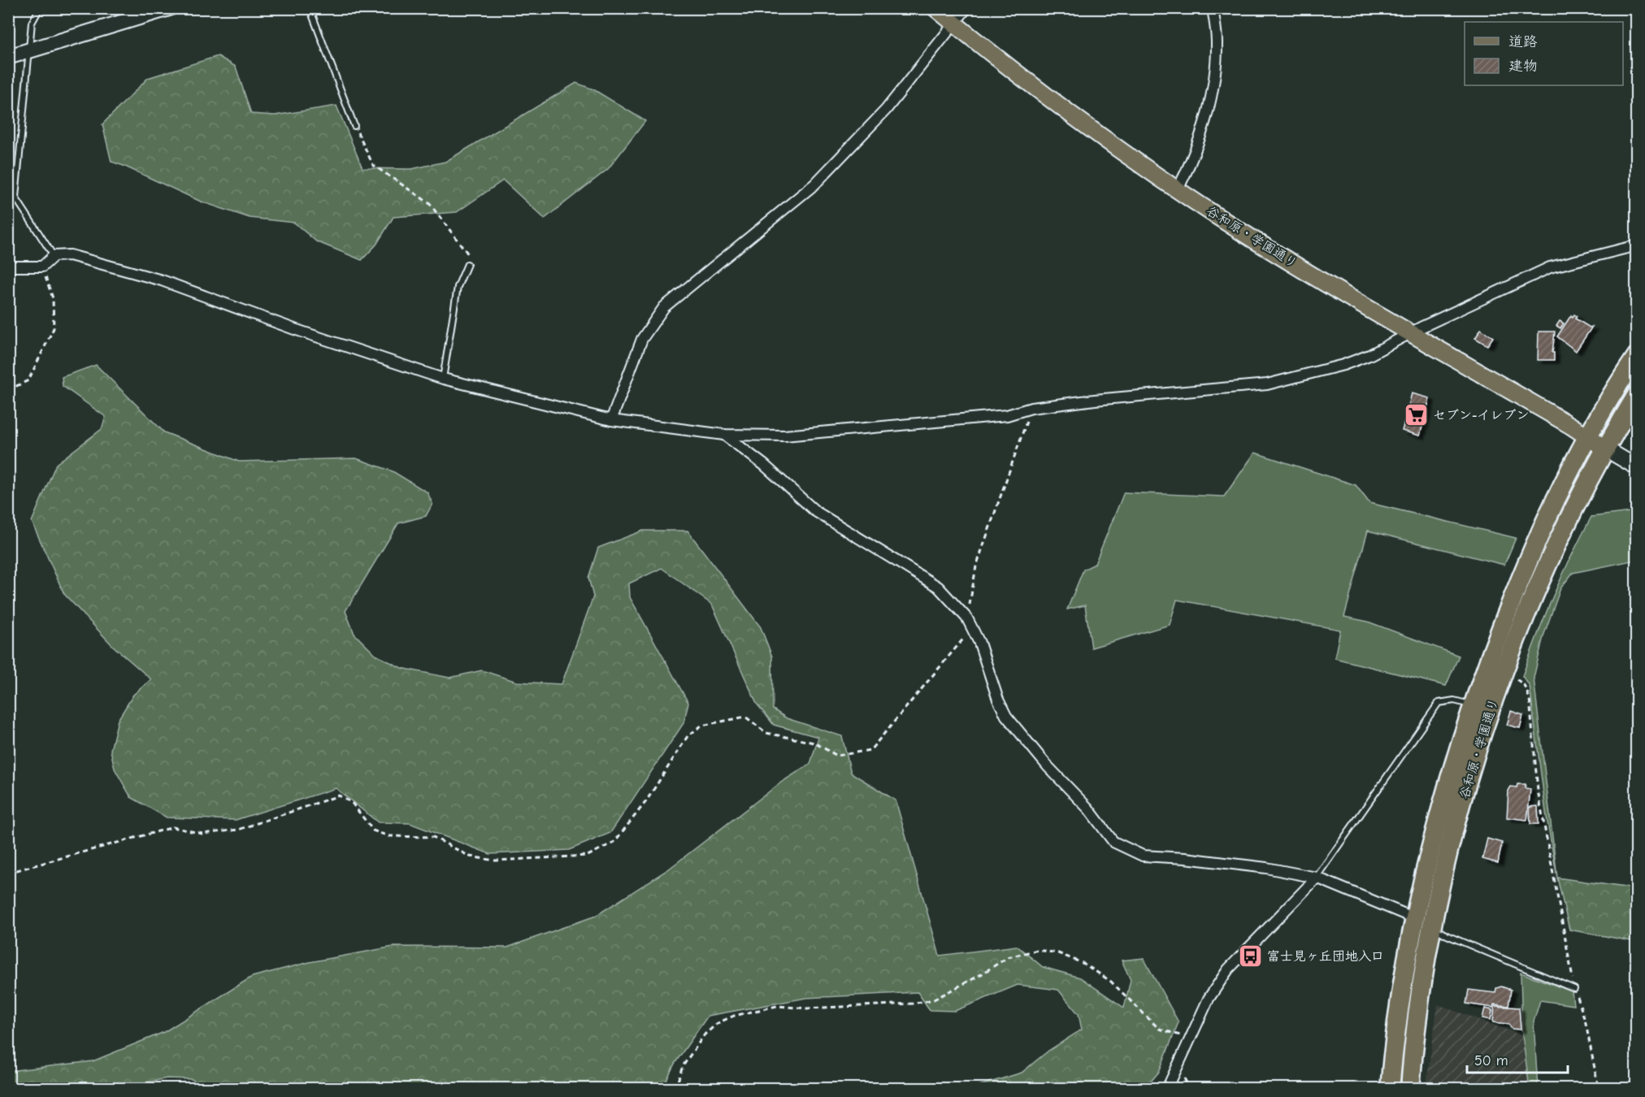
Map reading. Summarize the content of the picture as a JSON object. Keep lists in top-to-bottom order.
{
  "streets": {
    "highway": ["谷和原・学園通り"]
  },
  "places": {
    "supermarket": ["セブン-イレブン"],
    "bus stop": ["富士見ヶ丘団地入口"]
  },
  "legend": ["道路", "建物"],
  "scale_bar": "50 m"
}
